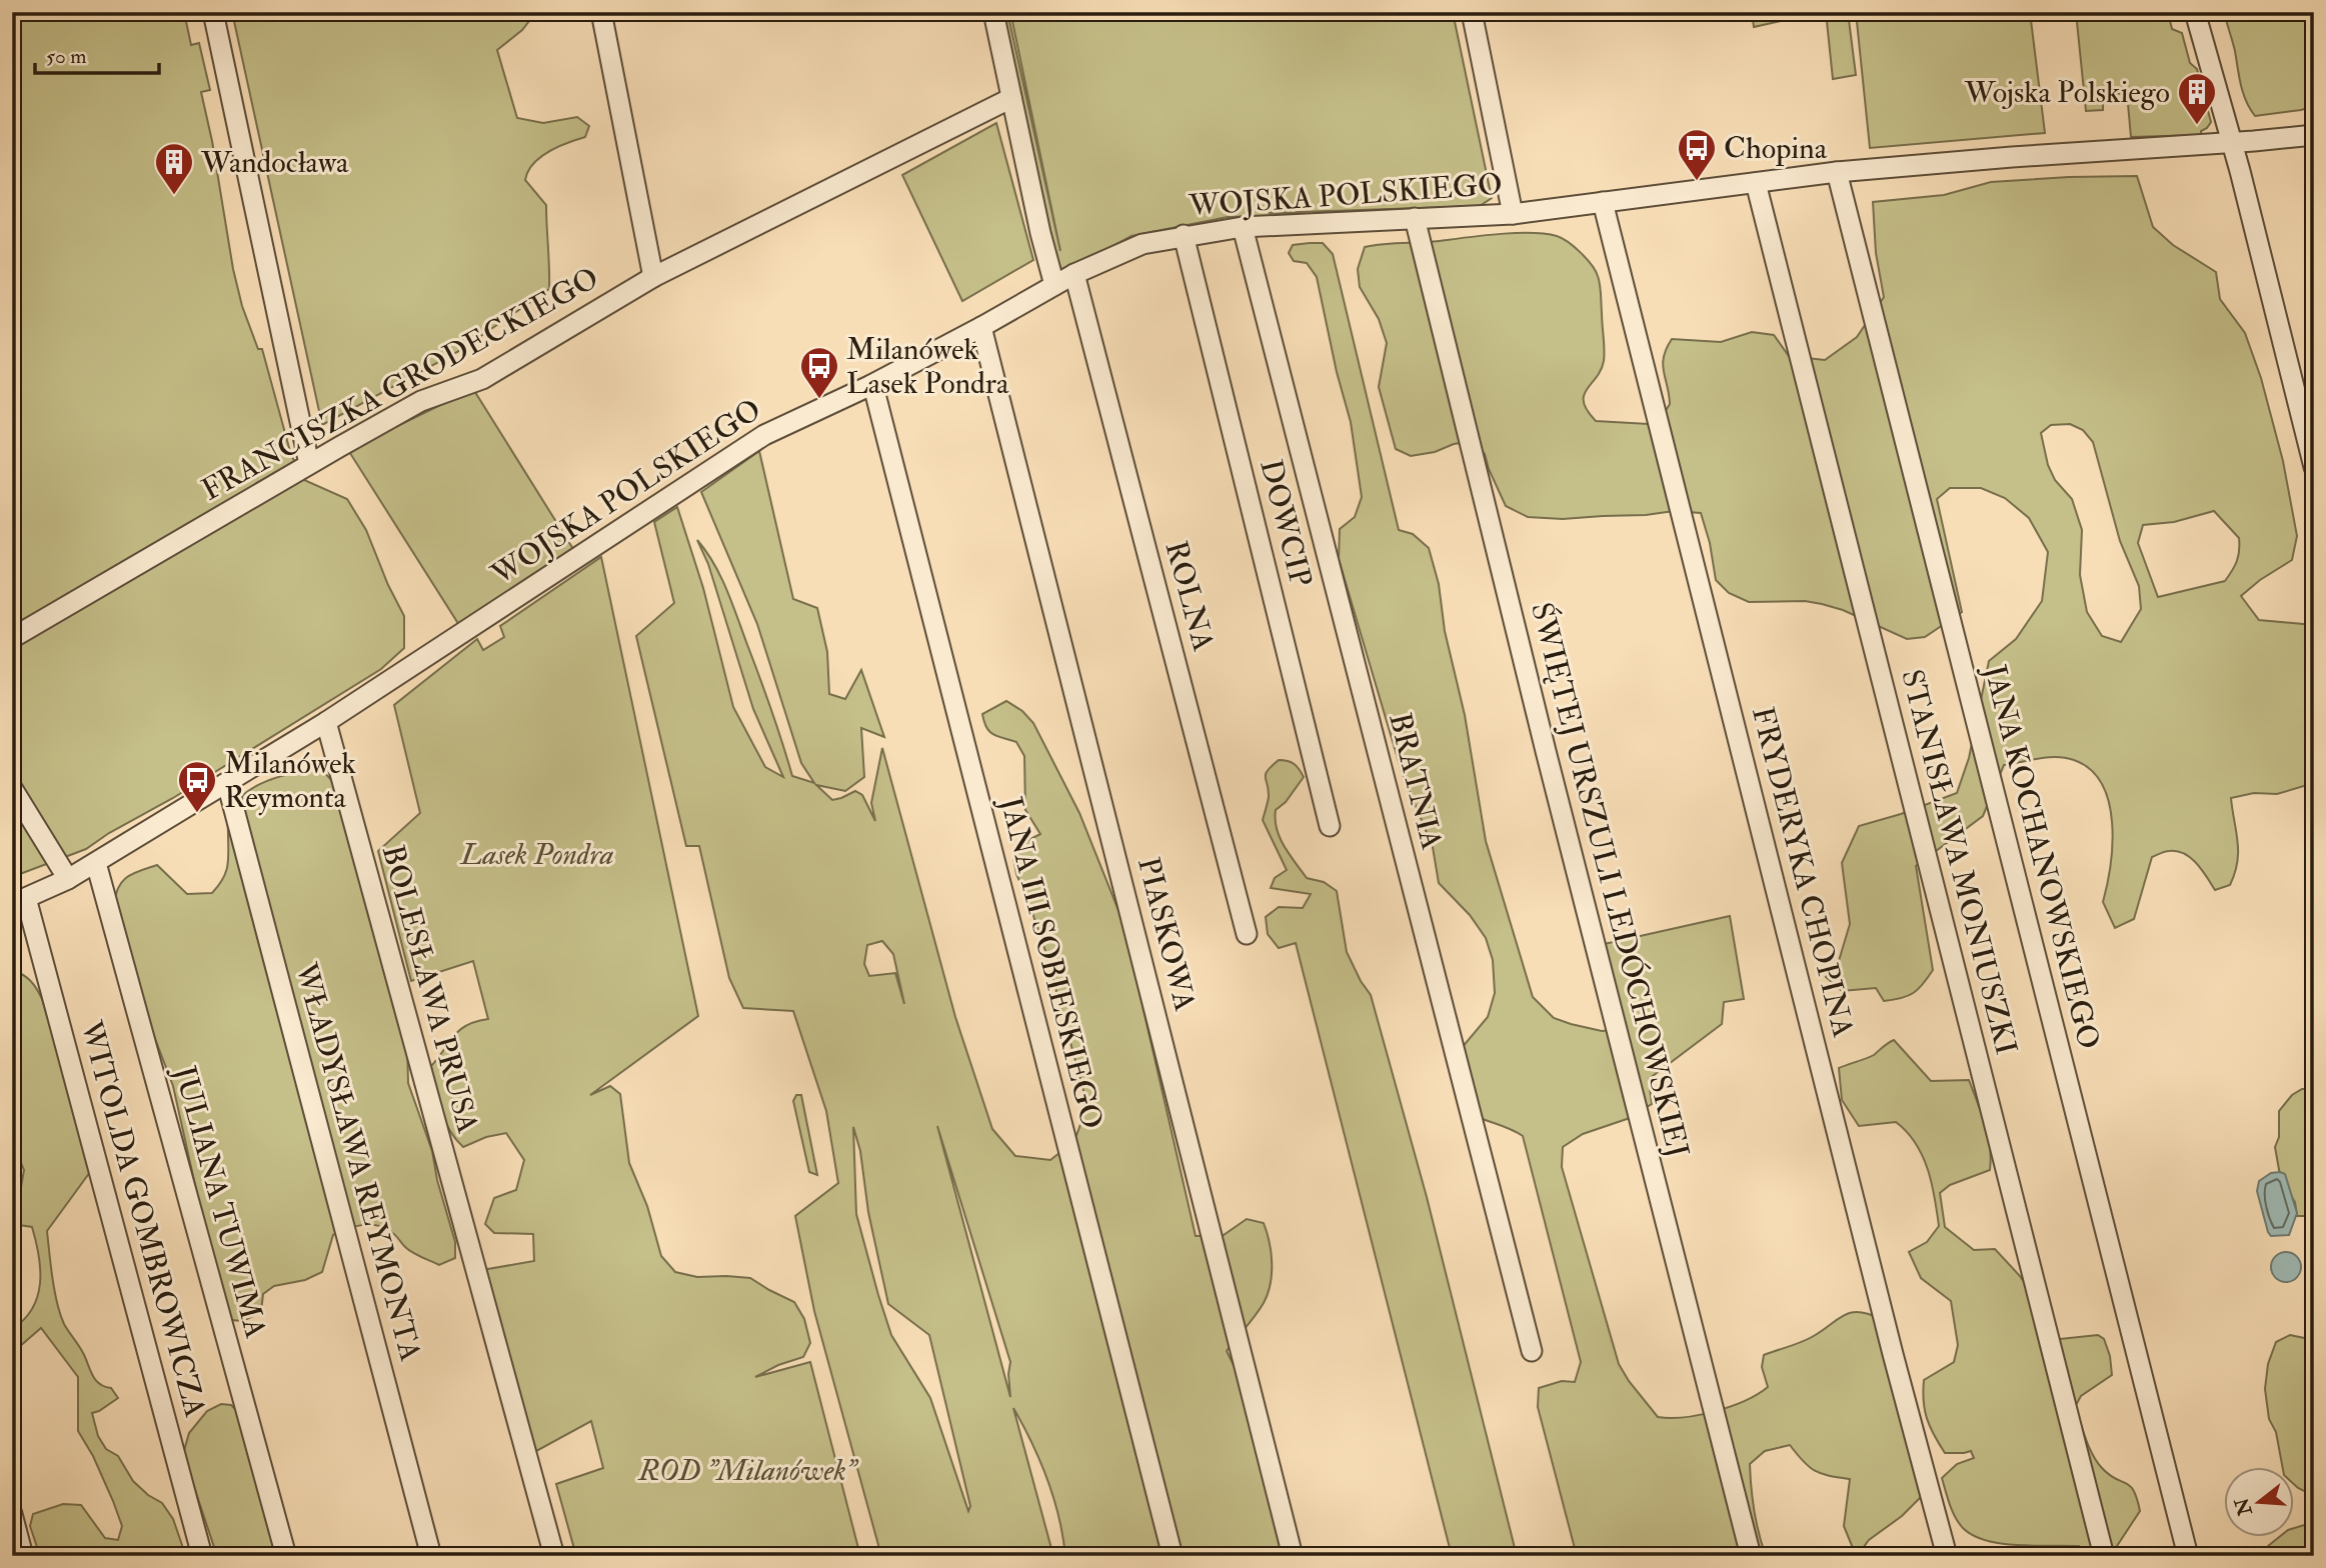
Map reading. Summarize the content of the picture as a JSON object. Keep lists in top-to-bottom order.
{
  "streets": {
    "street": [
      "WOJSKA POLSKIEGO",
      "FRANCISZKA GRODECKIEGO",
      "DOWCIP",
      "ROLNA",
      "BRATNIA",
      "JANA KOCHANOWSKIEGO",
      "STANISŁAWA MONIUSZKI",
      "FRYDERYKA CHOPINA",
      "ŚWIĘTEJ URSZULI LEDÓCHOWSKIEJ",
      "PIASKOWA",
      "JANA III SOBIESKIEGO",
      "BOLESŁAWA PRUSA",
      "WŁADYSŁAWA REYMONTA",
      "JULIANA TUWIMA",
      "WITOLDA GOMBROWICZA"
    ]
  },
  "crossings": [
    ["WOJSKA POLSKIEGO", "DOWCIP"],
    ["WOJSKA POLSKIEGO", "ROLNA"],
    ["WOJSKA POLSKIEGO", "BRATNIA"],
    ["WOJSKA POLSKIEGO", "JANA KOCHANOWSKIEGO"],
    ["WOJSKA POLSKIEGO", "STANISŁAWA MONIUSZKI"],
    ["WOJSKA POLSKIEGO", "FRYDERYKA CHOPINA"],
    ["WOJSKA POLSKIEGO", "ŚWIĘTEJ URSZULI LEDÓCHOWSKIEJ"],
    ["WOJSKA POLSKIEGO", "PIASKOWA"],
    ["WOJSKA POLSKIEGO", "JANA III SOBIESKIEGO"],
    ["WOJSKA POLSKIEGO", "BOLESŁAWA PRUSA"],
    ["WOJSKA POLSKIEGO", "WŁADYSŁAWA REYMONTA"],
    ["WOJSKA POLSKIEGO", "JULIANA TUWIMA"],
    ["WOJSKA POLSKIEGO", "WITOLDA GOMBROWICZA"]
  ],
  "parks": ["Lasek Pondra", "ROD \"Milanówek\""],
  "places": {
    "building": ["Wojska Polskiego", "Wandocława"],
    "bus stop": ["Chopina", "Milanówek Lasek Pondra", "Milanówek Reymonta"]
  },
  "scale_bar": "50 m",
  "north": "left"
}
